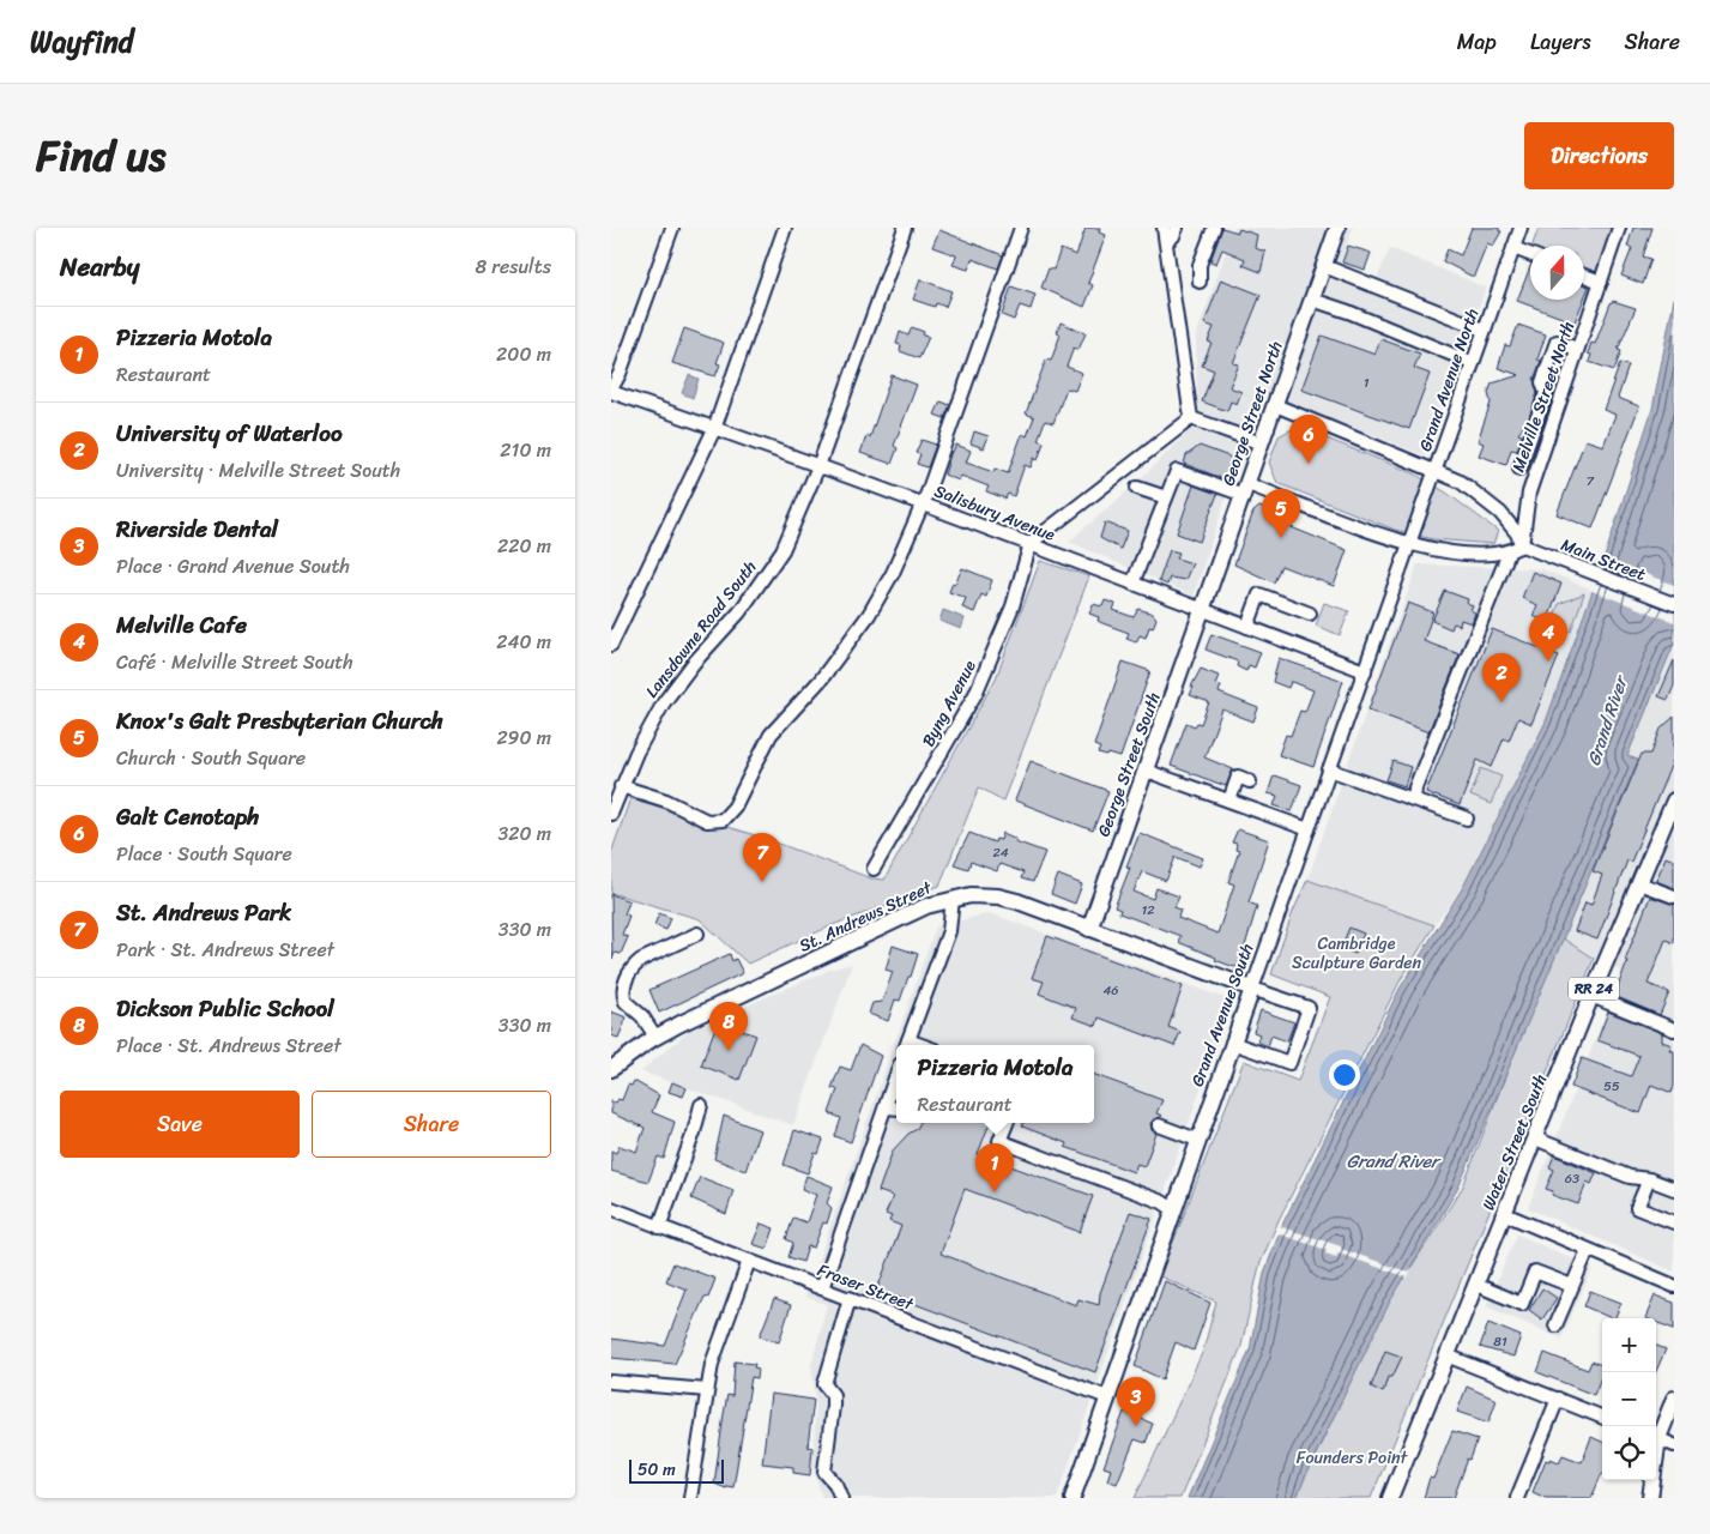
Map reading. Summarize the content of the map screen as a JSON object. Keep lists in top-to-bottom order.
{
  "streets": {
    "main road": [
      "George Street North",
      "George Street South",
      "St. Andrews Street",
      "RR 24",
      "Grand Avenue South",
      "Water Street South"
    ],
    "street": [
      "Grand Avenue North",
      "Melville Street North",
      "Salisbury Avenue",
      "Main Street",
      "Lansdowne Road South",
      "Byng Avenue",
      "Fraser Street"
    ]
  },
  "crossings": [
    ["Grand Avenue North", "Grand Avenue South"],
    ["Melville Street North", "Main Street"],
    ["George Street North", "Salisbury Avenue"],
    ["George Street North", "George Street South"],
    ["Salisbury Avenue", "Lansdowne Road South"],
    ["Salisbury Avenue", "Byng Avenue"],
    ["Salisbury Avenue", "George Street South"],
    ["Salisbury Avenue", "Grand Avenue South"],
    ["George Street South", "St. Andrews Street"],
    ["St. Andrews Street", "Grand Avenue South"],
    ["Grand Avenue South", "Fraser Street"]
  ],
  "water": ["Grand River"],
  "parks": ["Cambridge Sculpture Garden", "Founders Point"],
  "house_numbers": [
    "1",
    "7",
    "24",
    "12",
    "46",
    "55",
    "63",
    "81"
  ],
  "scale_bar": "50 m",
  "north": "top",
  "page": {
    "header": "Wayfind",
    "nav": ["Map", "Layers", "Share"],
    "title": "Find us",
    "buttons": [
      "Directions",
      ["Save", "Share"]
    ],
    "heading": ["Nearby", "8 results"],
    "list": [
      {
        "mark": "1",
        "name": "Pizzeria Motola",
        "note": "Restaurant",
        "value": "200 m"
      },
      {
        "mark": "2",
        "name": "University of Waterloo",
        "note": "University · Melville Street South",
        "value": "210 m"
      },
      {
        "mark": "3",
        "name": "Riverside Dental",
        "note": "Place · Grand Avenue South",
        "value": "220 m"
      },
      {
        "mark": "4",
        "name": "Melville Cafe",
        "note": "Café · Melville Street South",
        "value": "240 m"
      },
      {
        "mark": "5",
        "name": "Knox's Galt Presbyterian Church",
        "note": "Church · South Square",
        "value": "290 m"
      },
      {
        "mark": "6",
        "name": "Galt Cenotaph",
        "note": "Place · South Square",
        "value": "320 m"
      },
      {
        "mark": "7",
        "name": "St. Andrews Park",
        "note": "Park · St. Andrews Street",
        "value": "330 m"
      },
      {
        "mark": "8",
        "name": "Dickson Public School",
        "note": "Place · St. Andrews Street",
        "value": "330 m"
      }
    ],
    "pins": [
      "6",
      "5",
      "4",
      "2",
      "7",
      "8",
      "1",
      "3"
    ],
    "popup": ["Pizzeria Motola", "Restaurant"],
    "map_buttons": ["+", "−"],
    "scale": "50 m"
  }
}
